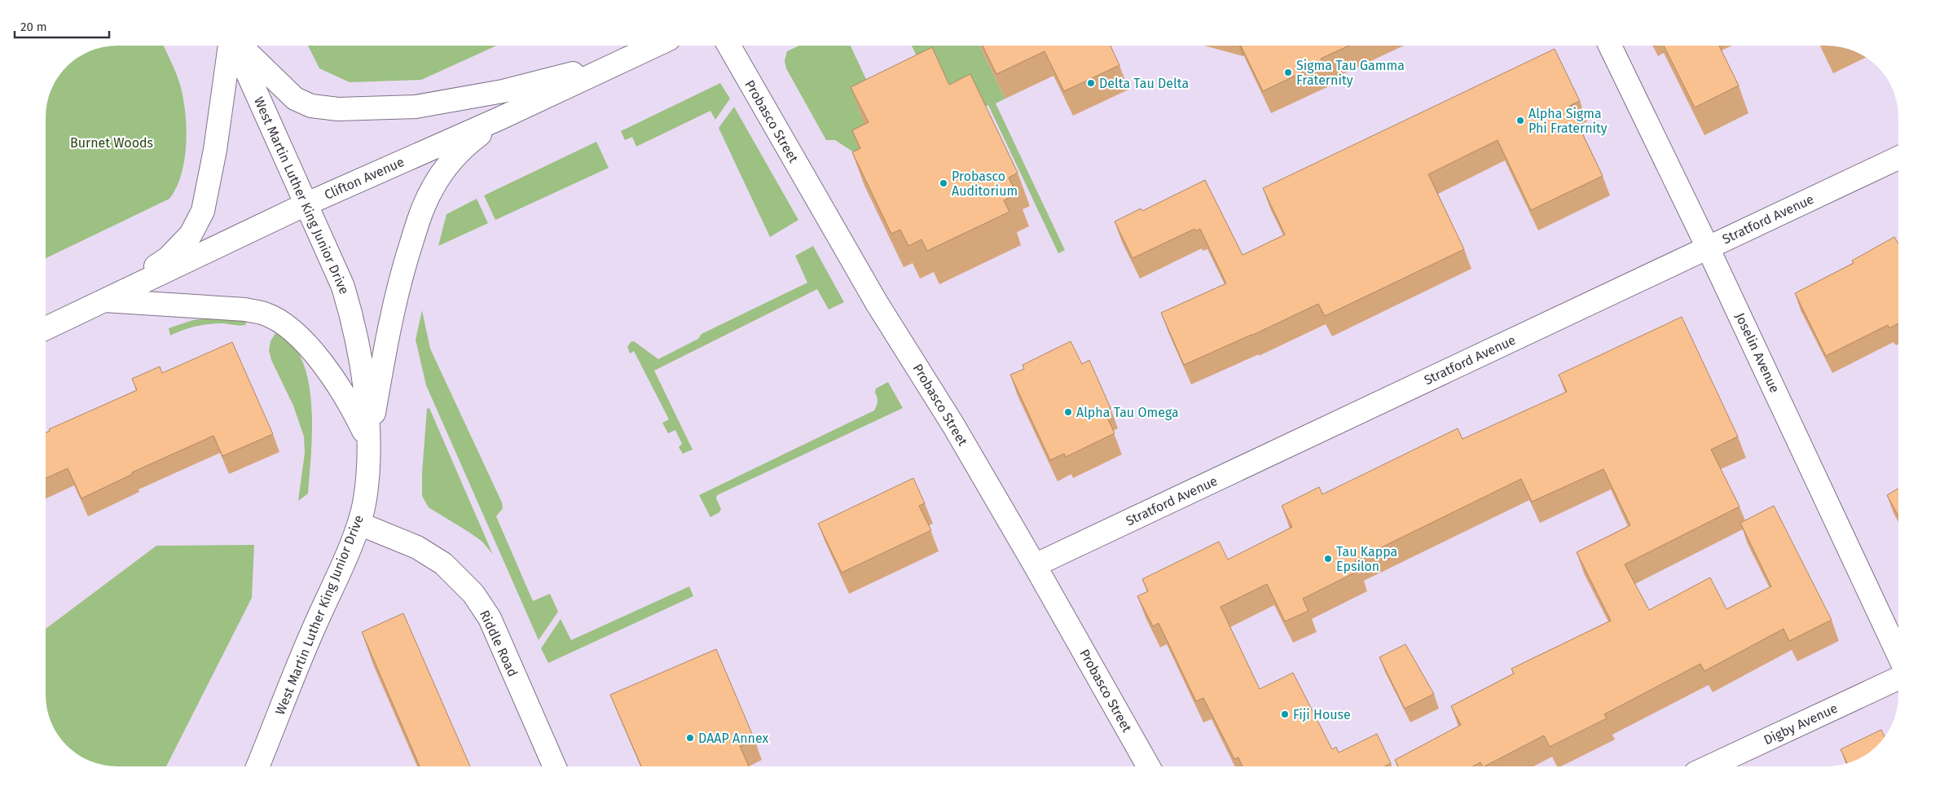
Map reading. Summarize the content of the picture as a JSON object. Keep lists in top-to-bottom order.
{
  "streets": {
    "street": [
      "Probasco Street",
      "Clifton Avenue",
      "West Martin Luther King Junior Drive",
      "Stratford Avenue",
      "Joselin Avenue",
      "Riddle Road",
      "Digby Avenue"
    ]
  },
  "crossings": [
    ["Probasco Street", "Stratford Avenue"],
    ["Clifton Avenue", "West Martin Luther King Junior Drive"],
    ["West Martin Luther King Junior Drive", "Riddle Road"],
    ["Stratford Avenue", "Joselin Avenue"]
  ],
  "parks": ["Burnet Woods"],
  "places": [
    "Sigma Tau Gamma Fraternity",
    "Delta Tau Delta",
    "Alpha Sigma Phi Fraternity",
    "Probasco Auditorium",
    "Alpha Tau Omega",
    "Tau Kappa Epsilon",
    "Fiji House",
    "DAAP Annex"
  ],
  "scale_bar": "20 m"
}
